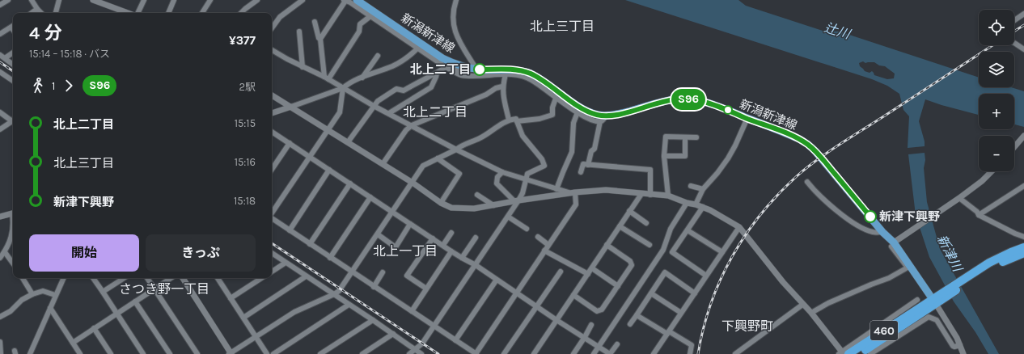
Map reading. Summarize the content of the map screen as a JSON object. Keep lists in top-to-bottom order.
{
  "streets": {
    "highway": ["460"],
    "main road": ["新潟新津線"]
  },
  "crossings": [
    ["新潟新津線", "460"]
  ],
  "districts": [
    "北上三丁目",
    "北上二丁目",
    "北上一丁目",
    "さつき野一丁目",
    "下興野町"
  ],
  "water": ["辻川", "新津川"],
  "places": ["北上二丁目", "新津下興野"],
  "lines": ["bus line S96"],
  "page": {
    "on_map": "S96",
    "map_buttons": ["+", "−"],
    "heading": ["4 分", "15:14 – 15:18 · バス", "¥377"],
    "legs": ["1", "S96", "2駅"],
    "list": [
      {
        "name": "北上二丁目",
        "value": "15:15"
      },
      {
        "name": "北上三丁目",
        "value": "15:16"
      },
      {
        "name": "新津下興野",
        "value": "15:18"
      }
    ],
    "buttons": ["開始", "きっぷ"]
  }
}
